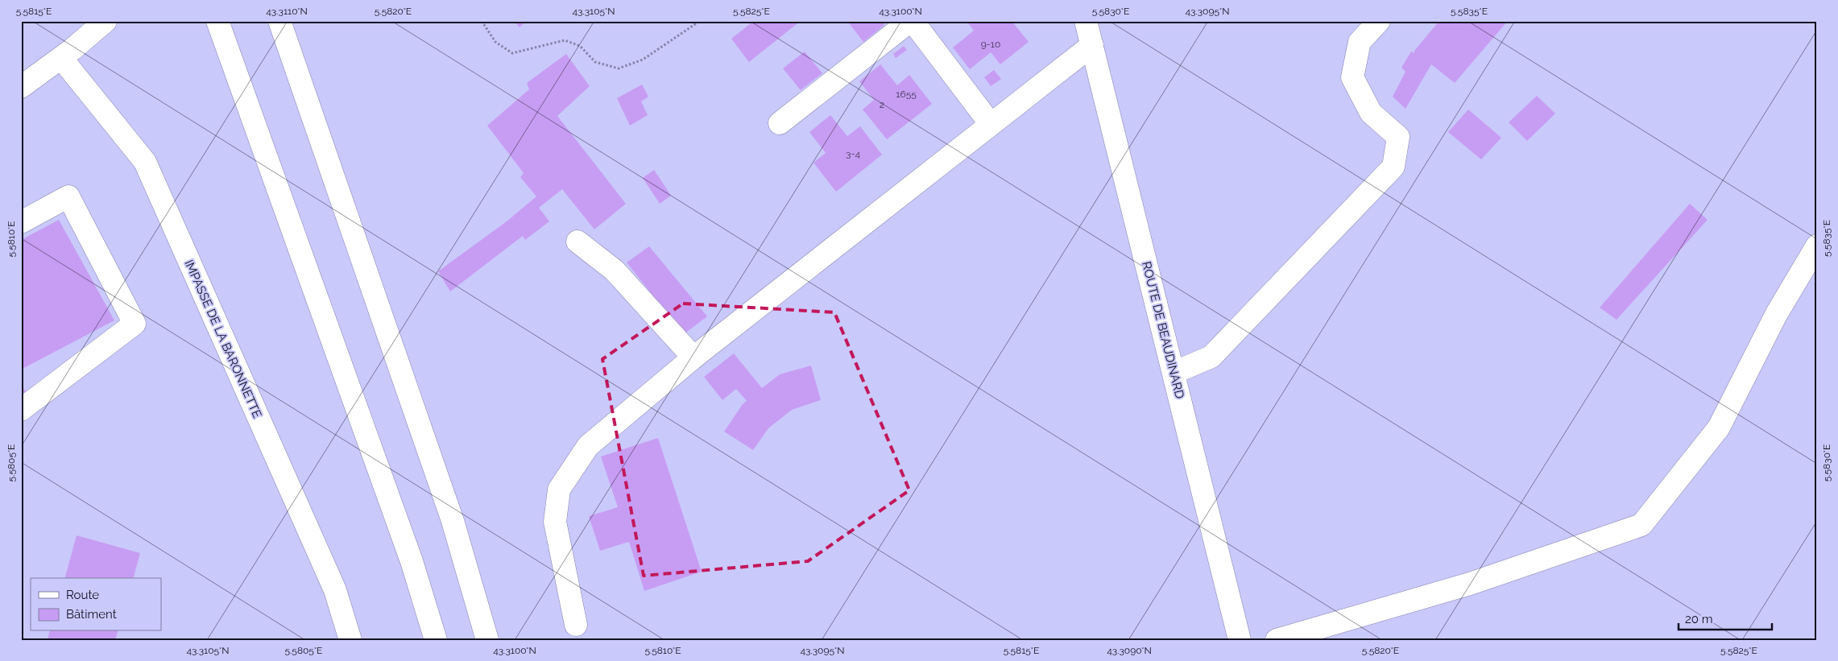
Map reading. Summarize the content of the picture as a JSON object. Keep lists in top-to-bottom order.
{
  "streets": {
    "main road": ["ROUTE DE BEAUDINARD", "IMPASSE DE LA BARONNETTE"]
  },
  "house_numbers": [
    "9-10",
    "1655",
    "2",
    "3-4"
  ],
  "legend": ["Route", "Bâtiment"],
  "scale_bar": "20 m",
  "coordinates": [
    "5.5815°E",
    "43.3110°N",
    "5.5820°E",
    "43.3105°N",
    "5.5825°E",
    "43.3100°N",
    "5.5830°E",
    "43.3095°N",
    "5.5835°E",
    "5.5810°E",
    "5.5805°E",
    "43.3090°N"
  ]
}
